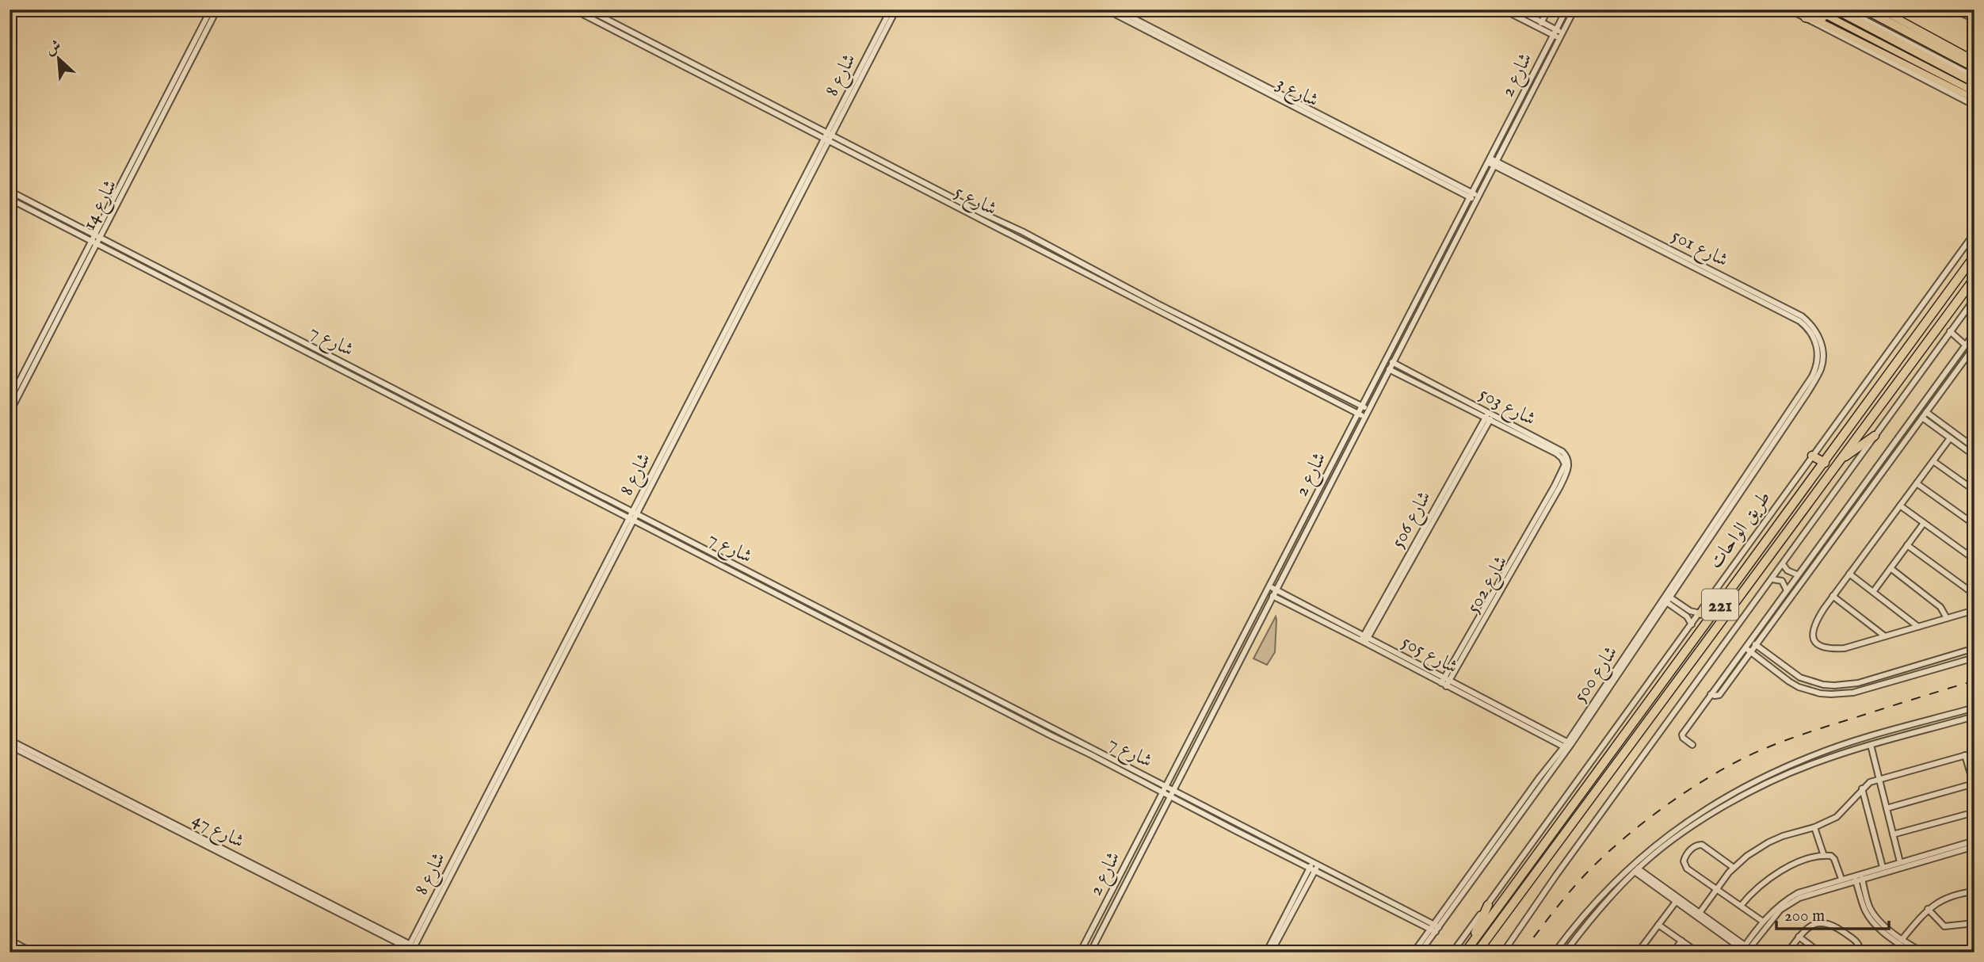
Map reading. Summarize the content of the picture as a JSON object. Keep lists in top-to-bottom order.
{
  "streets": {
    "highway": ["طريق الواحات", "221"],
    "street": [
      "شارع 8",
      "شارع 2",
      "شارع 3",
      "شارع 5",
      "شارع 14",
      "شارع 501",
      "شارع 7",
      "شارع 503",
      "شارع 506",
      "شارع 502",
      "شارع 505",
      "شارع 500",
      "شارع 47"
    ]
  },
  "crossings": [
    ["شارع 8", "شارع 5"],
    ["شارع 8", "شارع 7"],
    ["شارع 8", "شارع 47"],
    ["شارع 2", "شارع 3"],
    ["شارع 2", "شارع 5"],
    ["شارع 2", "شارع 501"],
    ["شارع 2", "شارع 7"],
    ["شارع 2", "شارع 503"],
    ["شارع 2", "شارع 505"],
    ["شارع 14", "شارع 7"],
    ["شارع 501", "شارع 500"],
    ["شارع 7", "شارع 500"],
    ["شارع 503", "شارع 506"],
    ["شارع 503", "شارع 502"],
    ["شارع 506", "شارع 505"],
    ["شارع 502", "شارع 505"],
    ["شارع 505", "شارع 500"]
  ],
  "scale_bar": "200 m",
  "north": "top left"
}
